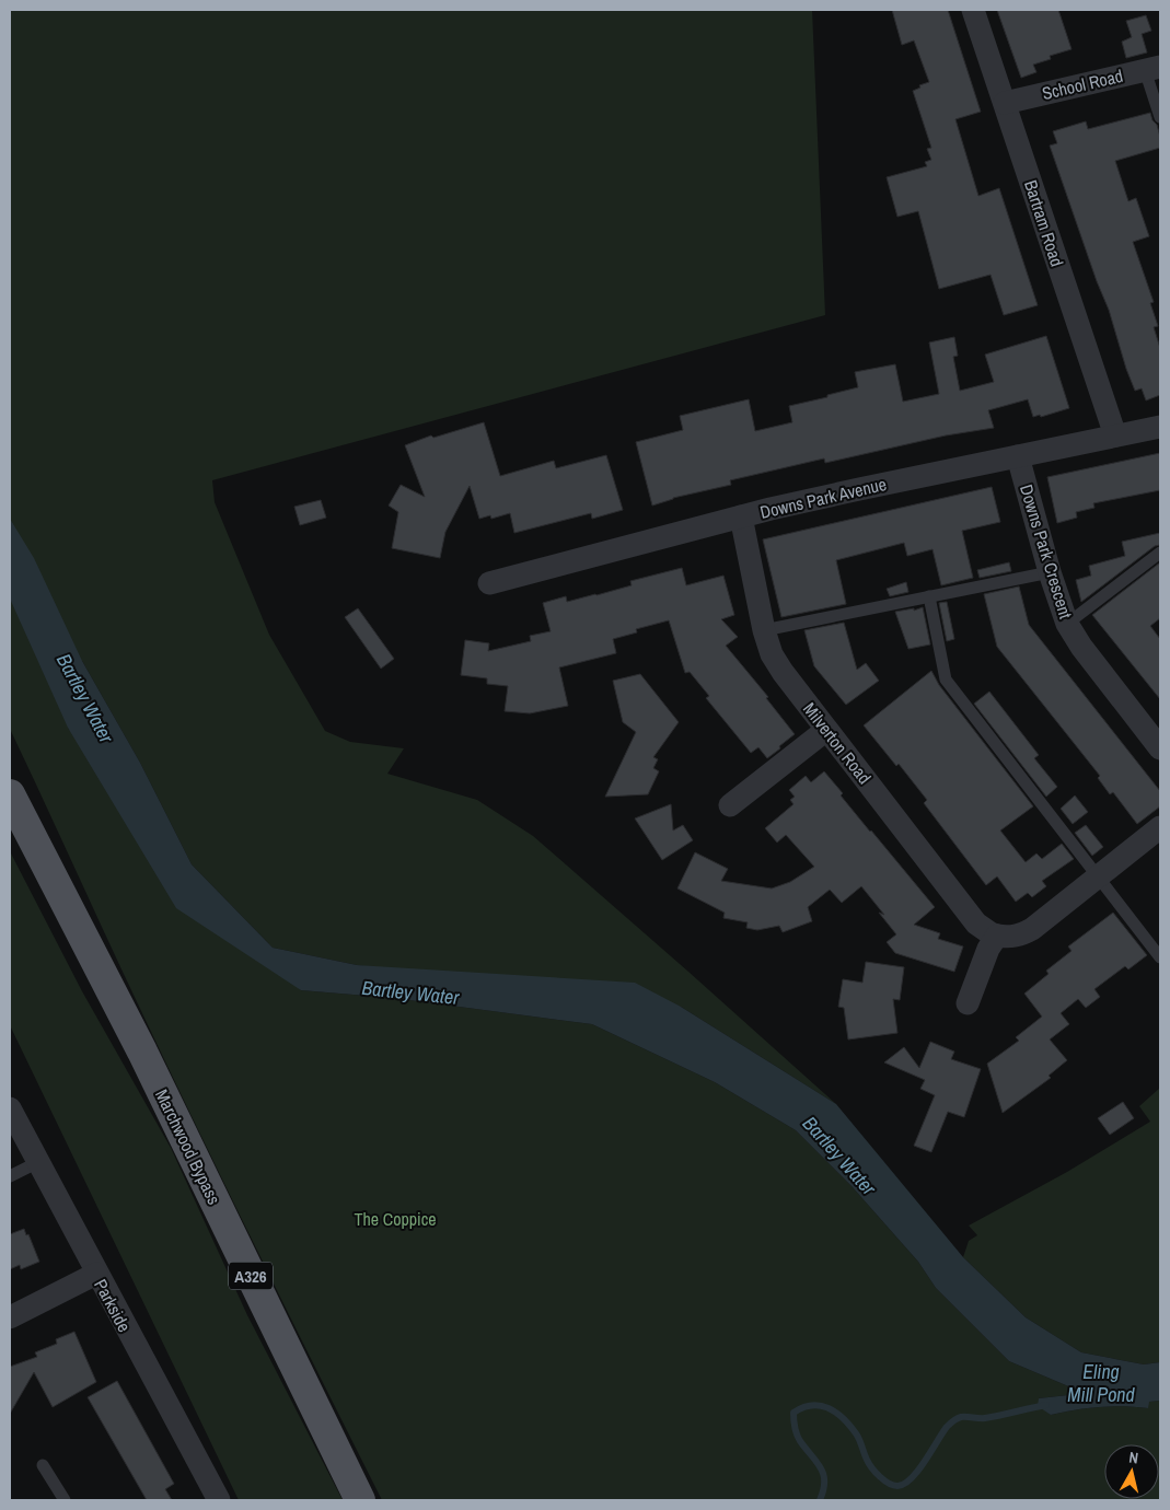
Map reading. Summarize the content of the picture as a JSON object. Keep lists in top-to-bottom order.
{
  "streets": {
    "main road": ["Marchwood Bypass", "A326"],
    "street": [
      "School Road",
      "Bartram Road",
      "Downs Park Avenue",
      "Downs Park Crescent",
      "Milverton Road",
      "Parkside"
    ]
  },
  "crossings": [
    ["School Road", "Bartram Road"],
    ["Bartram Road", "Downs Park Avenue"],
    ["Downs Park Avenue", "Downs Park Crescent"],
    ["Downs Park Avenue", "Milverton Road"]
  ],
  "water": ["Bartley Water", "Eling Mill Pond"],
  "parks": ["The Coppice"],
  "north": "top"
}
